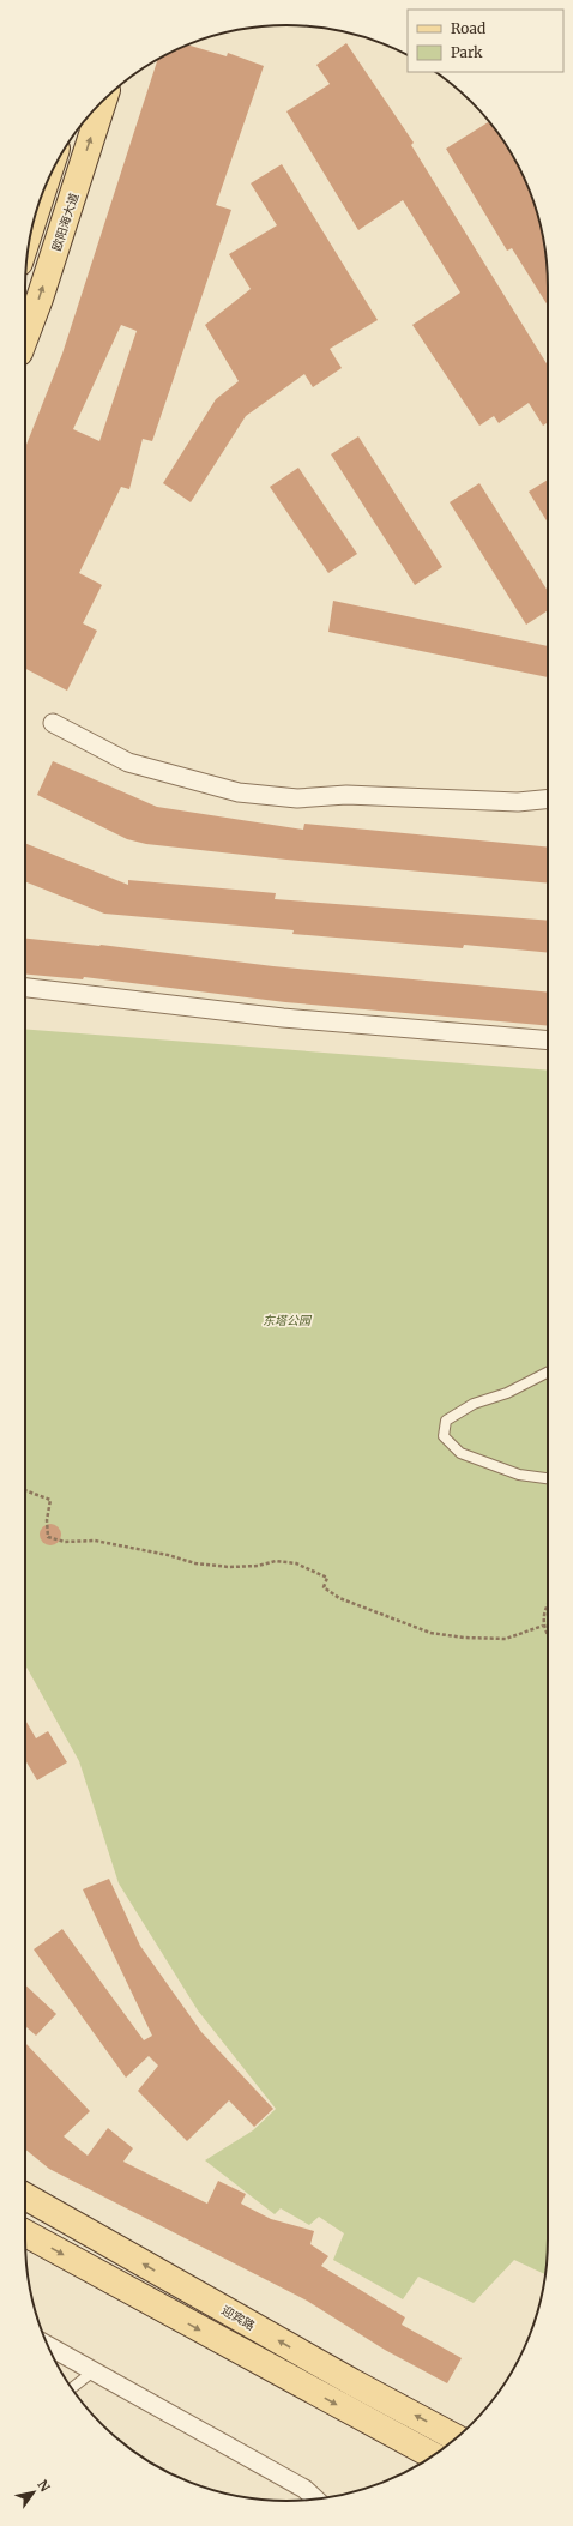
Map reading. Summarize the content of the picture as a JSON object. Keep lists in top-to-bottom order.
{
  "streets": {
    "main road": ["欧阳海大道", "迎宾路"]
  },
  "one_way": ["欧阳海大道"],
  "parks": ["东塔公园"],
  "legend": ["Road", "Park"],
  "north": "top right"
}
